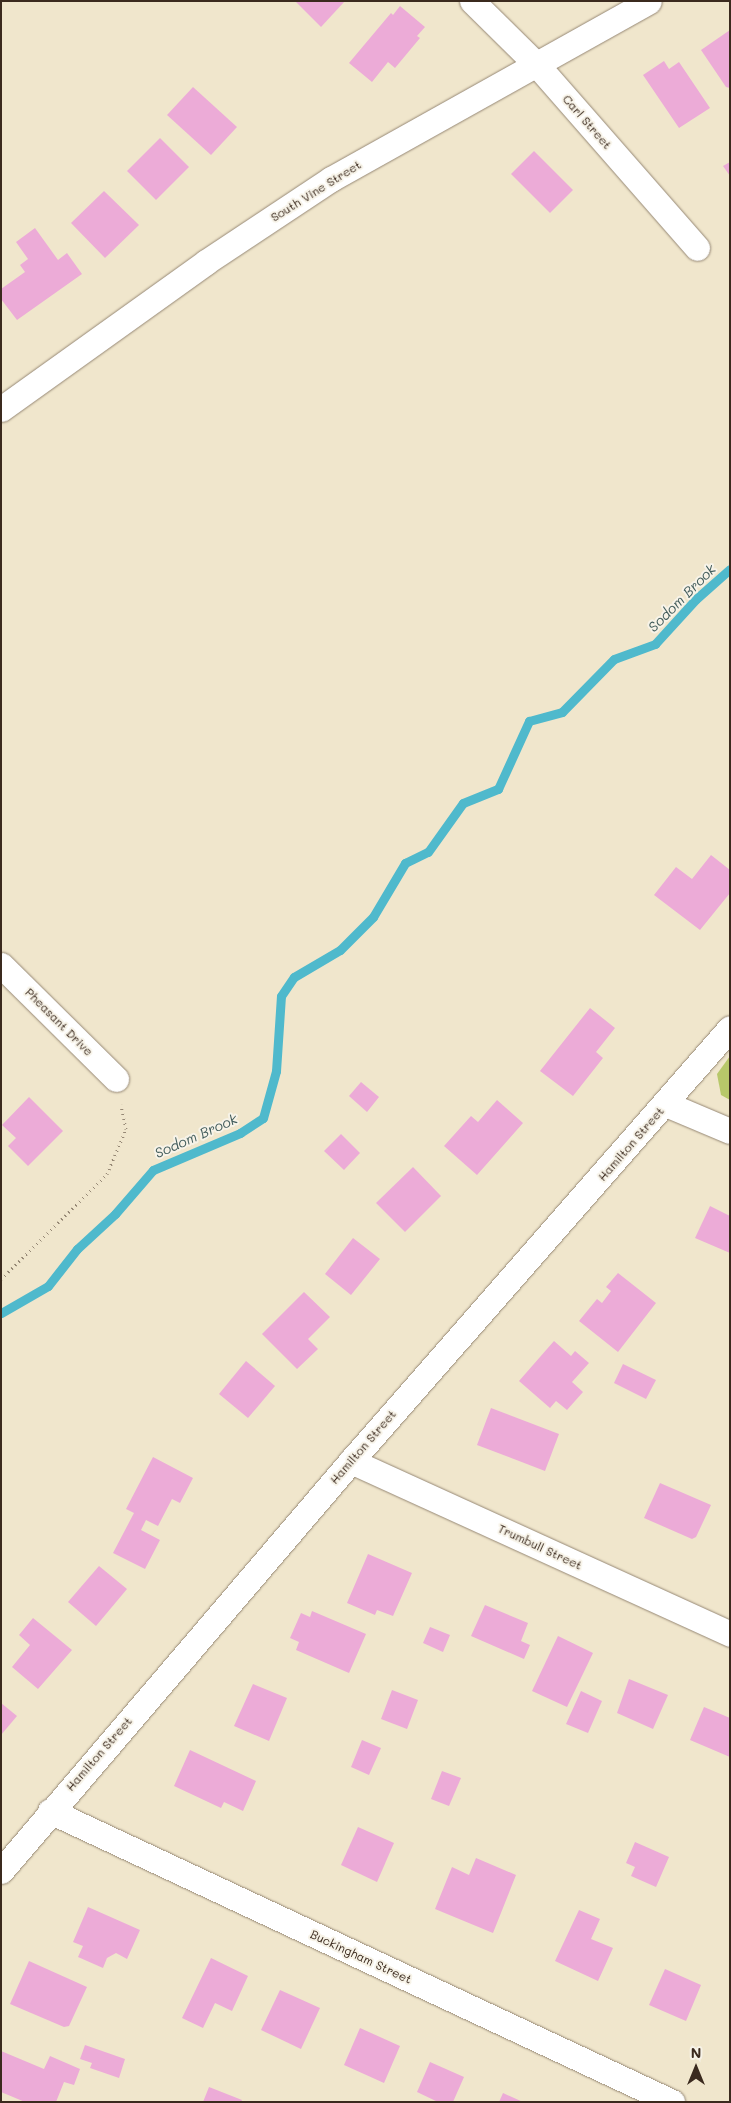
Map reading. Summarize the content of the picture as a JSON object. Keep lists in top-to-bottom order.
{
  "streets": {
    "street": [
      "Carl Street",
      "South Vine Street",
      "Pheasant Drive",
      "Hamilton Street",
      "Trumbull Street",
      "Buckingham Street"
    ]
  },
  "crossings": [
    ["Carl Street", "South Vine Street"],
    ["Hamilton Street", "Trumbull Street"],
    ["Hamilton Street", "Buckingham Street"]
  ],
  "water": ["Sodom Brook"],
  "north": "top"
}
